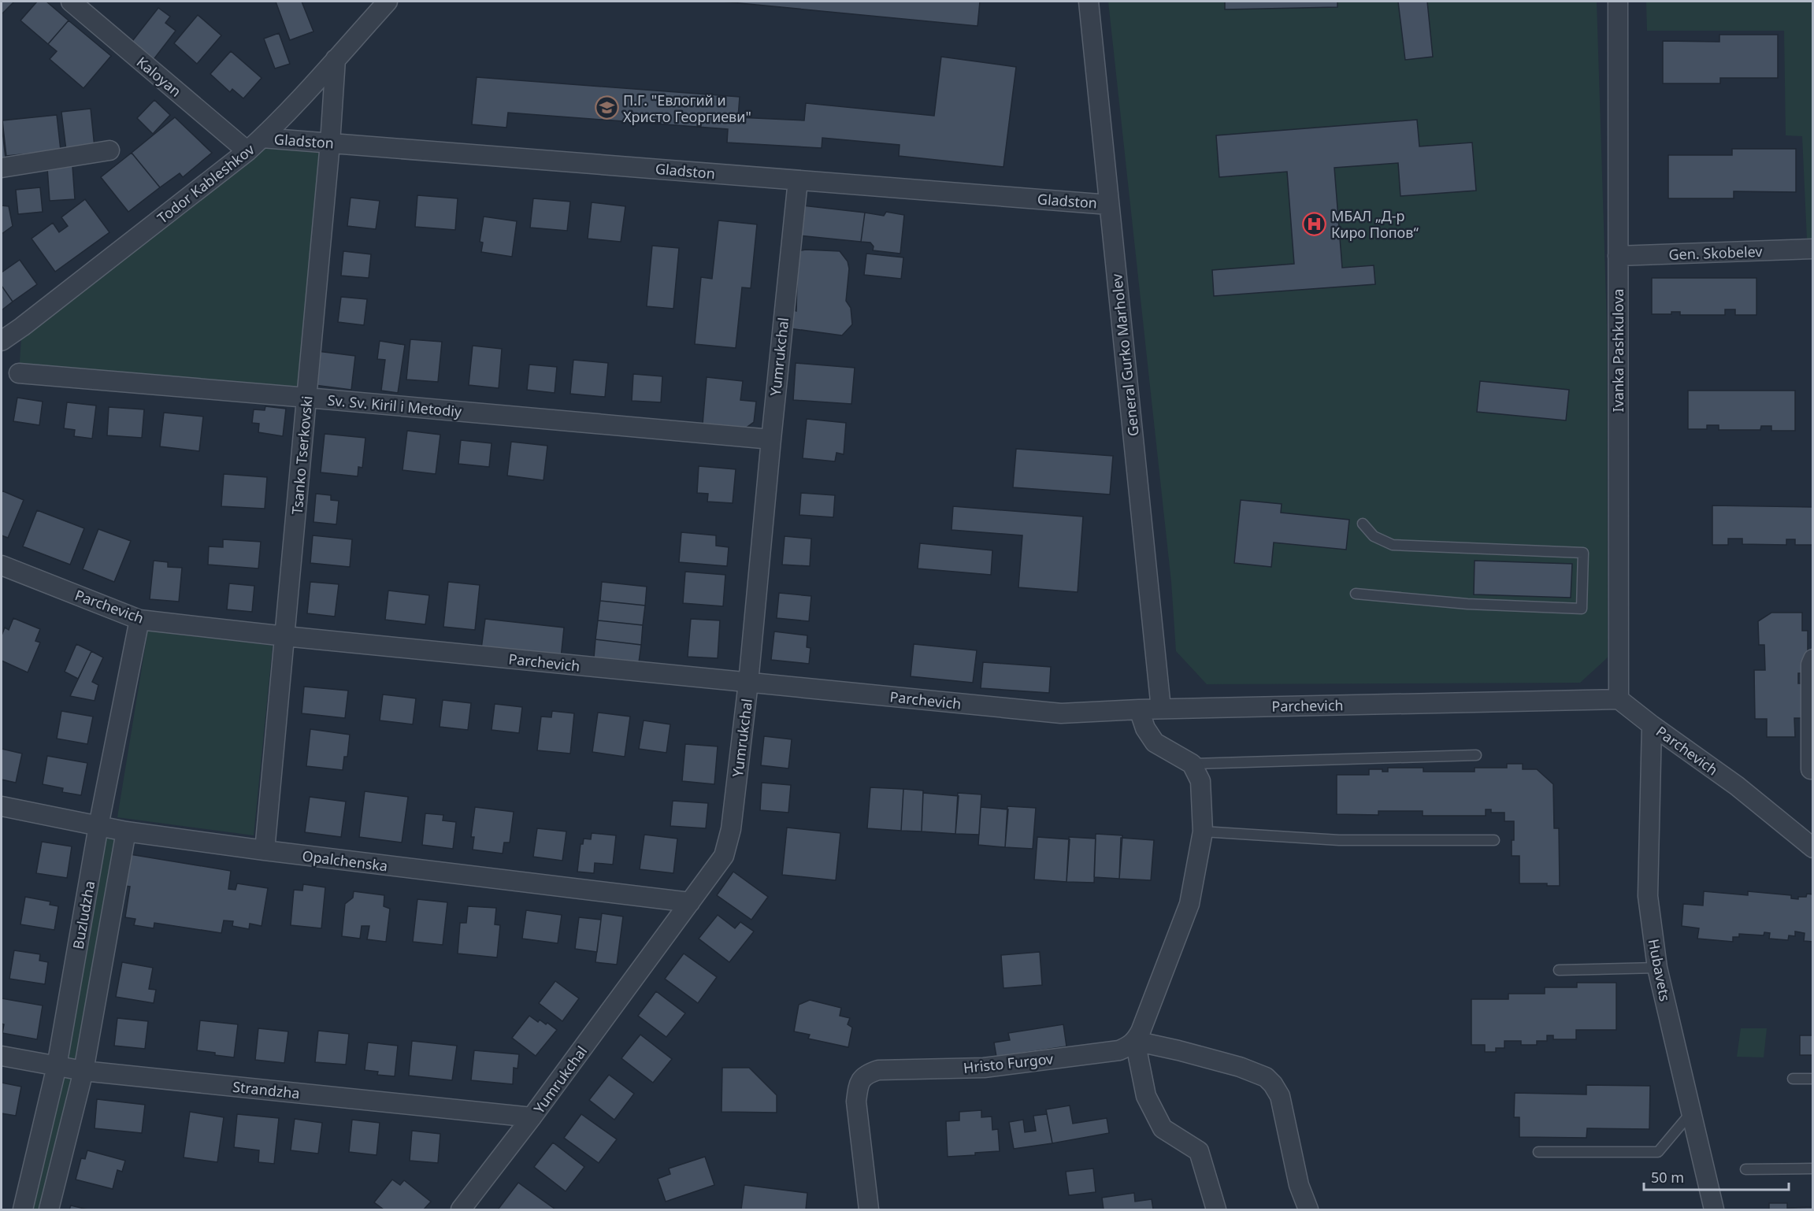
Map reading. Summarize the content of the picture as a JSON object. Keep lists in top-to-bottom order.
{
  "streets": {
    "street": [
      "Kaloyan",
      "Gladston",
      "Todor Kableshkov",
      "Gen. Skobelev",
      "Ivanka Pashkulova",
      "General Gurko Marholev",
      "Yumrukchal",
      "Sv. Sv. Kiril i Metodiy",
      "Tsanko Tserkovski",
      "Parchevich",
      "Opalchenska",
      "Buzludzha",
      "Hubavets",
      "Hristo Furgov",
      "Strandzha"
    ]
  },
  "crossings": [
    ["Kaloyan", "Todor Kableshkov"],
    ["Gladston", "Todor Kableshkov"],
    ["Gladston", "General Gurko Marholev"],
    ["Gladston", "Yumrukchal"],
    ["Gladston", "Tsanko Tserkovski"],
    ["Todor Kableshkov", "Tsanko Tserkovski"],
    ["Gen. Skobelev", "Ivanka Pashkulova"],
    ["Ivanka Pashkulova", "Parchevich"],
    ["General Gurko Marholev", "Parchevich"],
    ["Yumrukchal", "Sv. Sv. Kiril i Metodiy"],
    ["Yumrukchal", "Parchevich"],
    ["Yumrukchal", "Opalchenska"],
    ["Yumrukchal", "Strandzha"],
    ["Sv. Sv. Kiril i Metodiy", "Tsanko Tserkovski"],
    ["Tsanko Tserkovski", "Parchevich"],
    ["Tsanko Tserkovski", "Opalchenska"],
    ["Parchevich", "Buzludzha"],
    ["Parchevich", "Hubavets"],
    ["Opalchenska", "Buzludzha"],
    ["Buzludzha", "Strandzha"]
  ],
  "places": {
    "school or university": ["П.Г. \"Евлогий и Христо Георгиеви\""],
    "hospital": ["МБАЛ „Д-р Киро Попов“"]
  },
  "scale_bar": "50 m"
}
